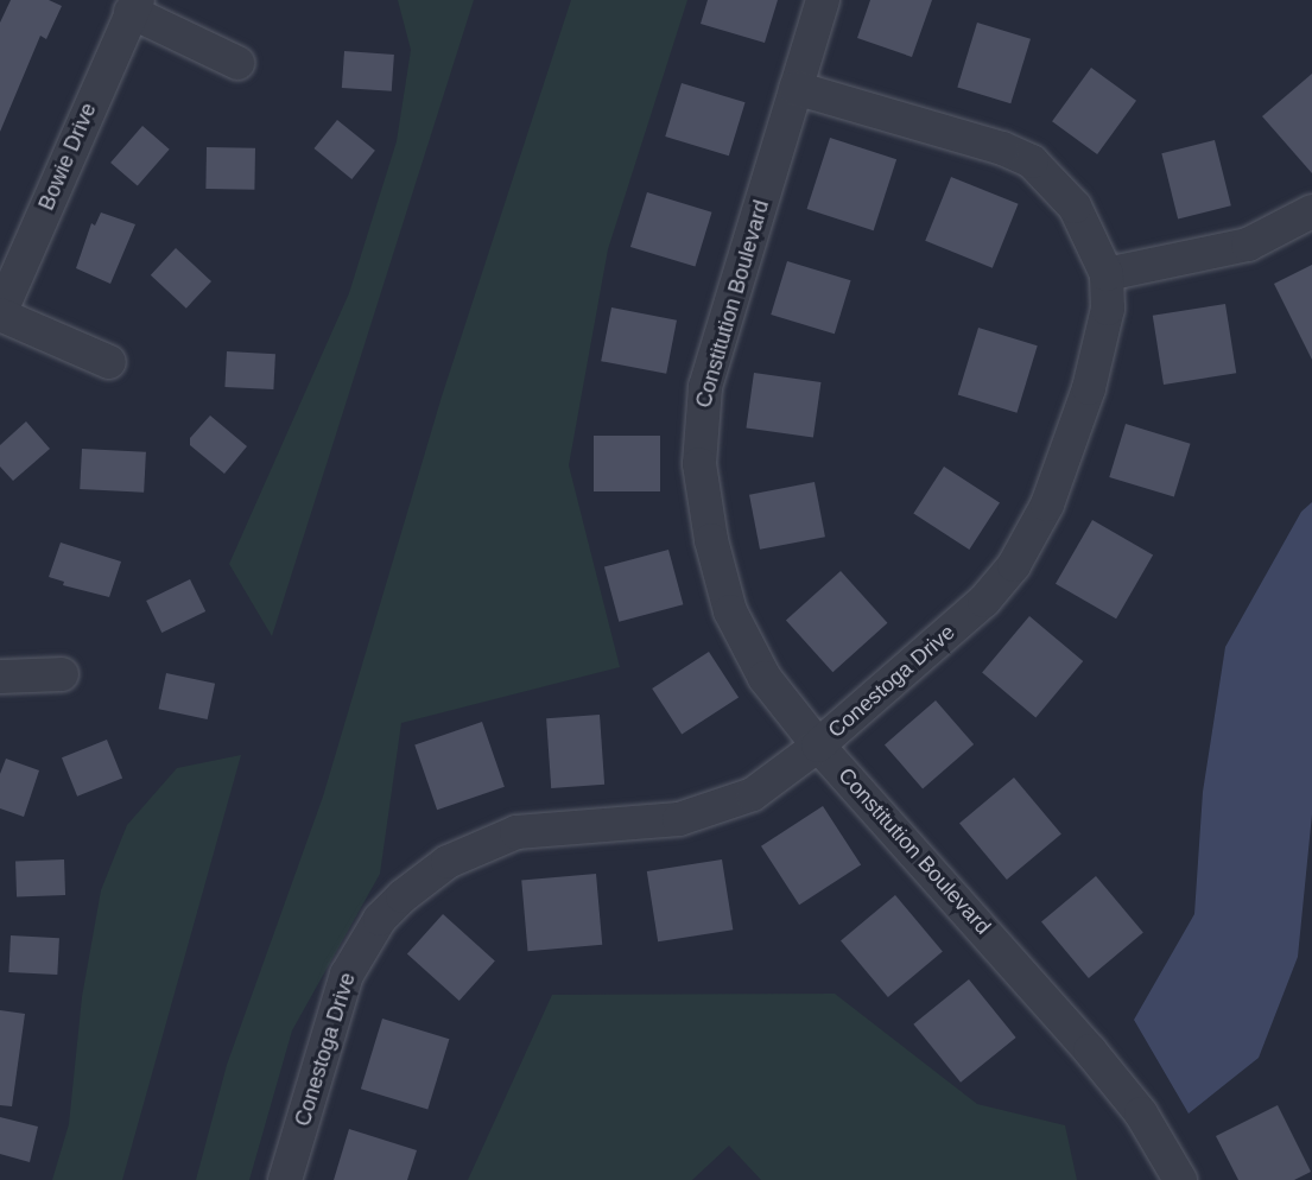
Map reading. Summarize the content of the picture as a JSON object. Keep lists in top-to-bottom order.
{
  "streets": {
    "street": ["Bowie Drive", "Constitution Boulevard", "Conestoga Drive"]
  },
  "crossings": [
    ["Constitution Boulevard", "Conestoga Drive"]
  ]
}
